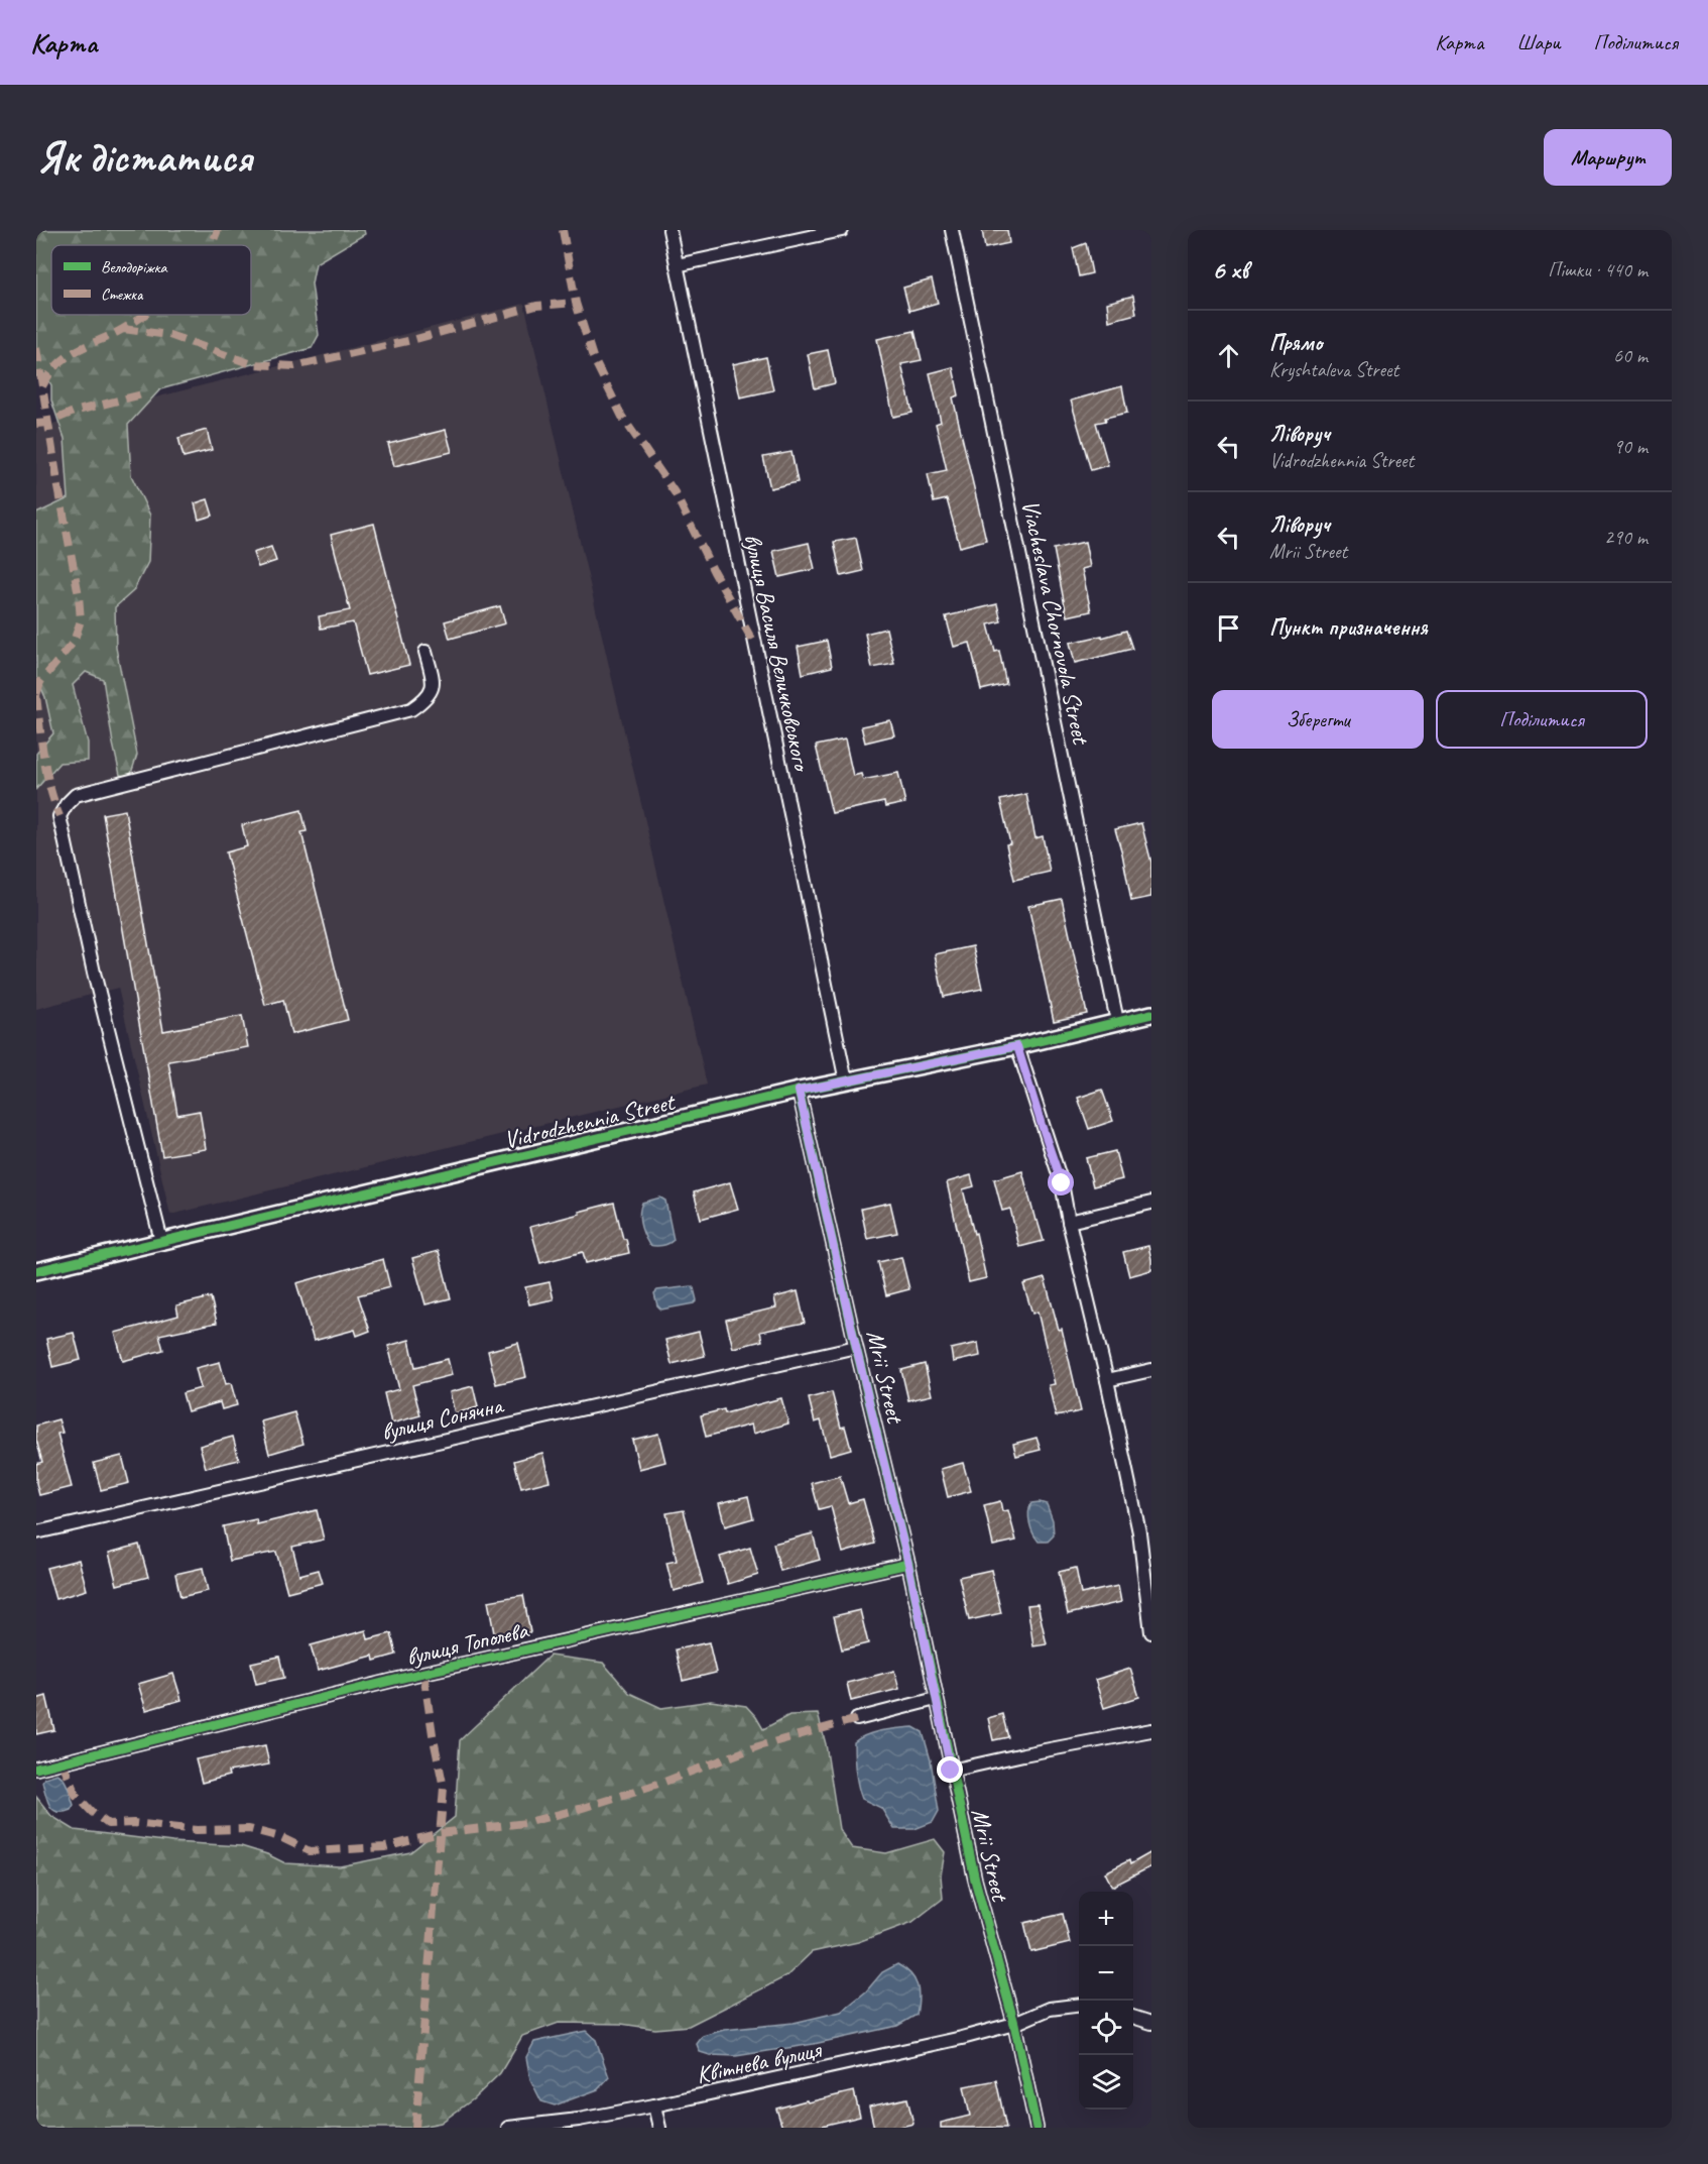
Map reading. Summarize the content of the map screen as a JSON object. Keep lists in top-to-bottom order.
{
  "streets": {
    "street": [
      "Viacheslava Chornovola Street",
      "вулиця Василя Величковського",
      "Vidrodzhennia Street",
      "Mrii Street",
      "вулиця Сонячна",
      "вулиця Тополева",
      "Квітнева вулиця"
    ]
  },
  "crossings": [
    ["Viacheslava Chornovola Street", "Vidrodzhennia Street"],
    ["вулиця Василя Величковського", "Vidrodzhennia Street"],
    ["Vidrodzhennia Street", "Mrii Street"],
    ["Mrii Street", "вулиця Сонячна"],
    ["Mrii Street", "вулиця Тополева"],
    ["Mrii Street", "Квітнева вулиця"]
  ],
  "legend": ["Велодоріжка", "Стежка"],
  "page": {
    "header": "Карта",
    "nav": ["Карта", "Шари", "Поділитися"],
    "buttons": [
      "Маршрут",
      ["Зберегти", "Поділитися"]
    ],
    "title": "Як дістатися",
    "heading": ["6 хв", "Пішки · 440 m"],
    "list": [
      ["Прямо", "Kryshtaleva Street", "60 m"],
      ["Ліворуч", "Vidrodzhennia Street", "90 m"],
      ["Ліворуч", "Mrii Street", "290 m"],
      "Пункт призначення"
    ],
    "map_buttons": ["+", "−"]
  }
}
